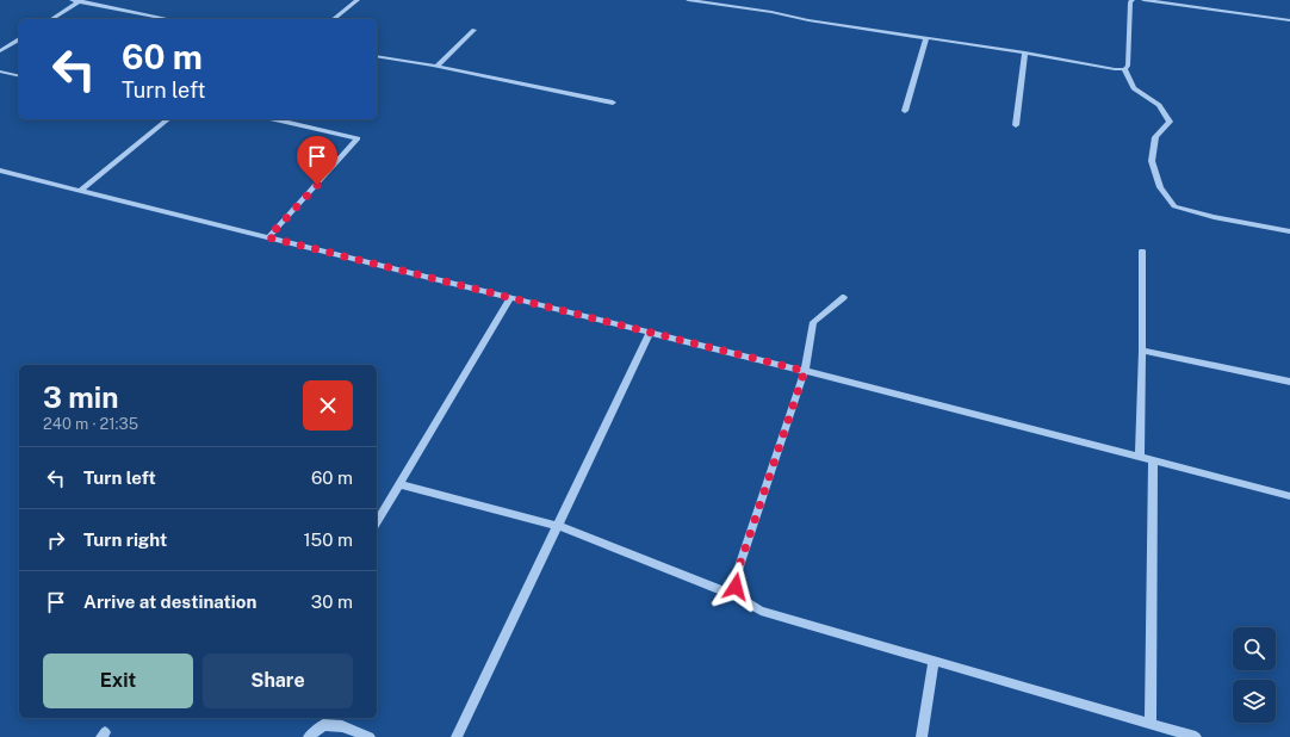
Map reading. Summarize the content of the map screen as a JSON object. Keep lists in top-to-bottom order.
{
  "page": {
    "turn": ["60 m", "Turn left"],
    "heading": ["3 min", "240 m · 21:35"],
    "list": [
      {
        "name": "Turn left",
        "value": "60 m"
      },
      {
        "name": "Turn right",
        "value": "150 m"
      },
      {
        "name": "Arrive at destination",
        "value": "30 m"
      }
    ],
    "buttons": ["Exit", "Share"]
  }
}
